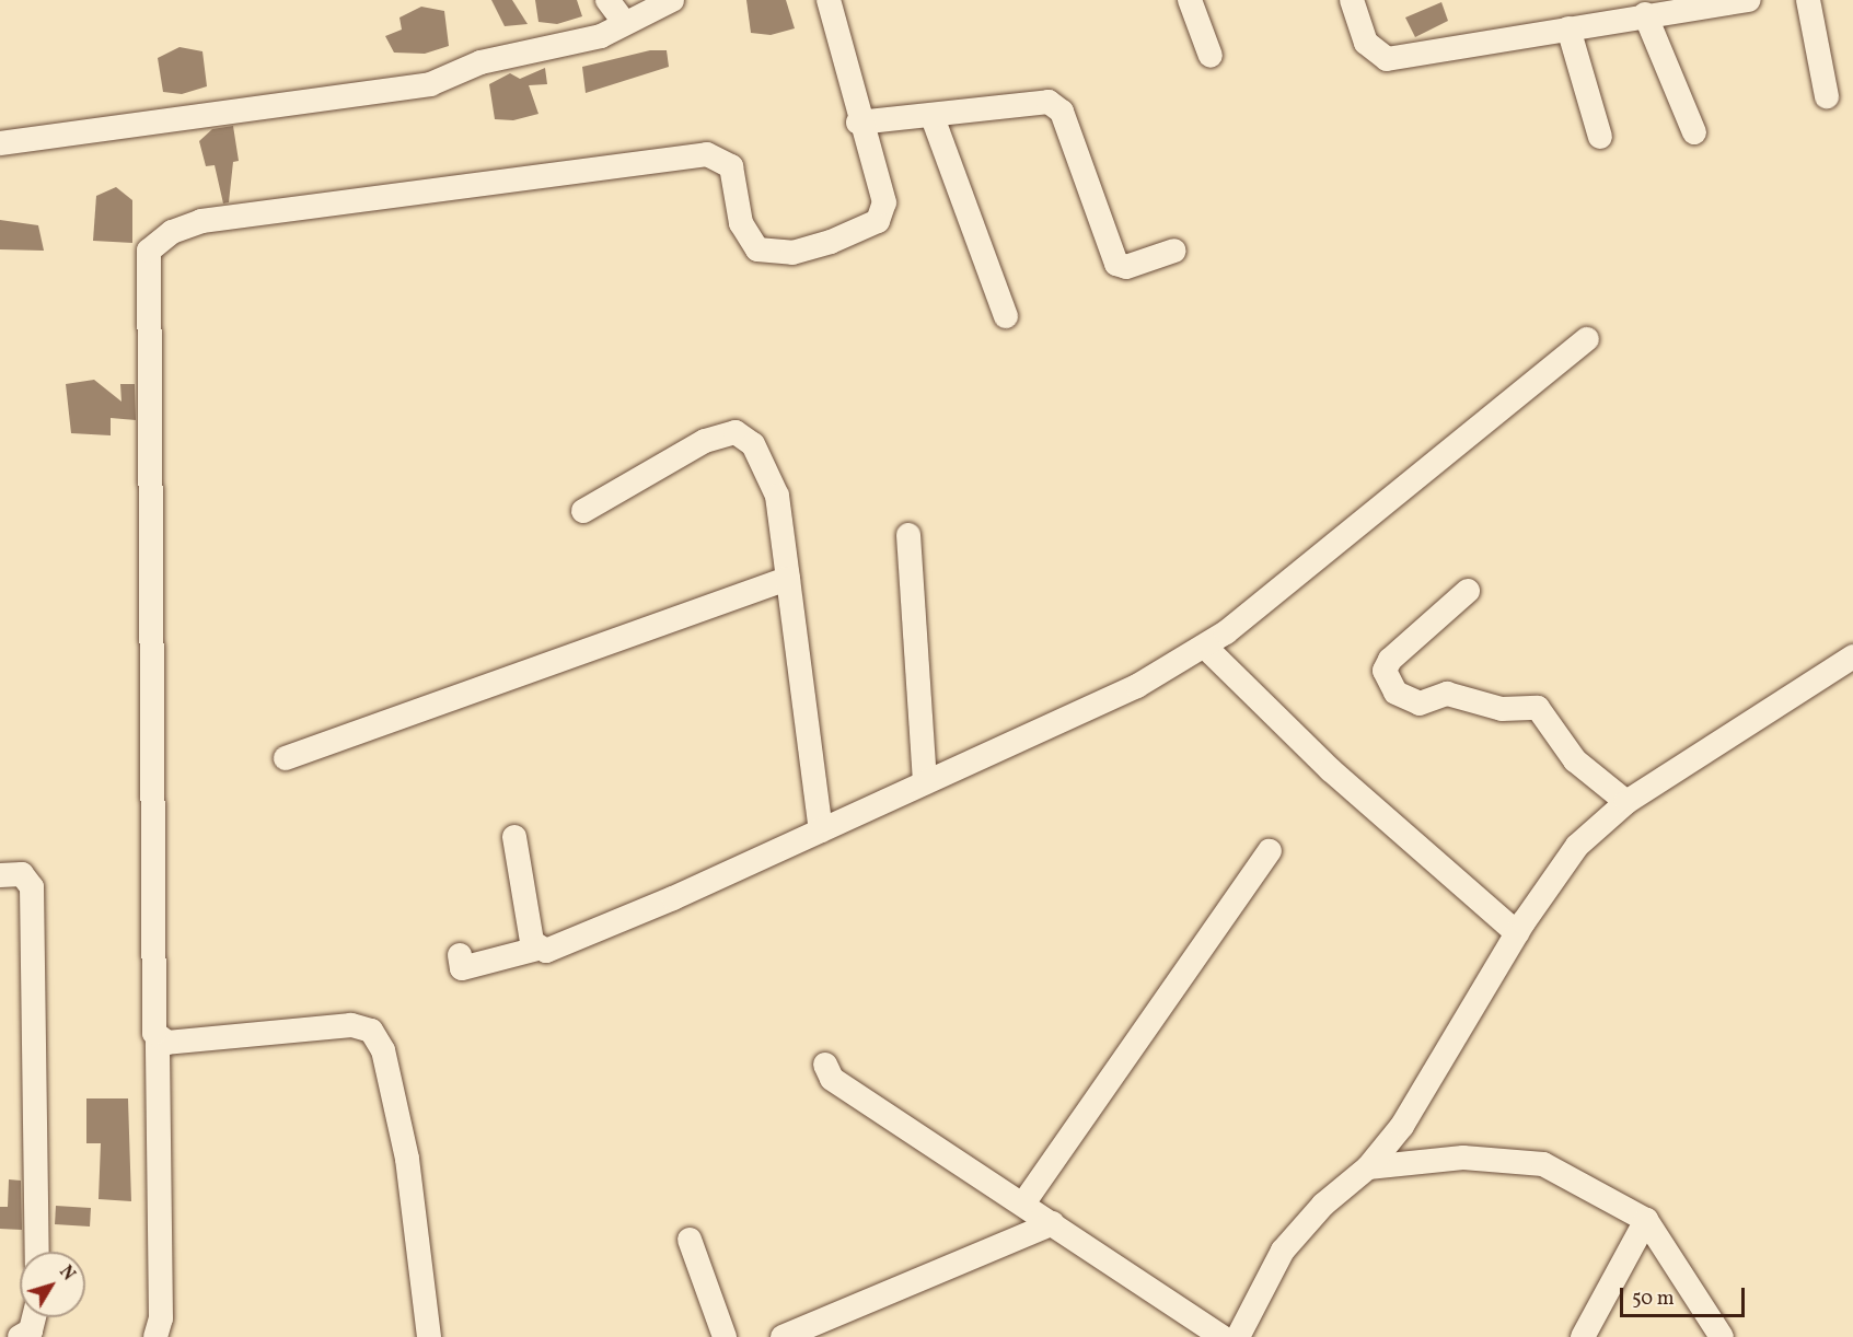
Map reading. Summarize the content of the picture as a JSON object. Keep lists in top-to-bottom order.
{
  "scale_bar": "50 m",
  "north": "top right"
}
